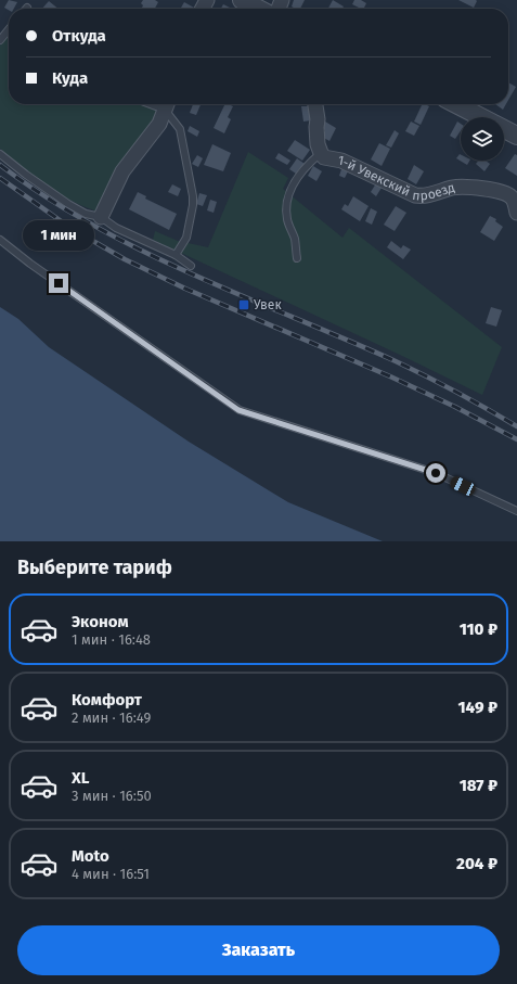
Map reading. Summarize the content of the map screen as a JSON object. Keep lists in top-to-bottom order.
{
  "streets": {
    "street": ["1-й Увекский проезд"]
  },
  "places": {
    "transit": ["Увек"]
  },
  "page": {
    "banner": ["Откуда", "Куда"],
    "bubble": "1 мин",
    "heading": "Выберите тариф",
    "list": [
      {
        "name": "Эконом",
        "note": "1 мин · 16:48",
        "value": "110 ₽"
      },
      {
        "name": "Комфорт",
        "note": "2 мин · 16:49",
        "value": "149 ₽"
      },
      {
        "name": "XL",
        "note": "3 мин · 16:50",
        "value": "187 ₽"
      },
      {
        "name": "Moto",
        "note": "4 мин · 16:51",
        "value": "204 ₽"
      }
    ],
    "buttons": "Заказать"
  }
}
